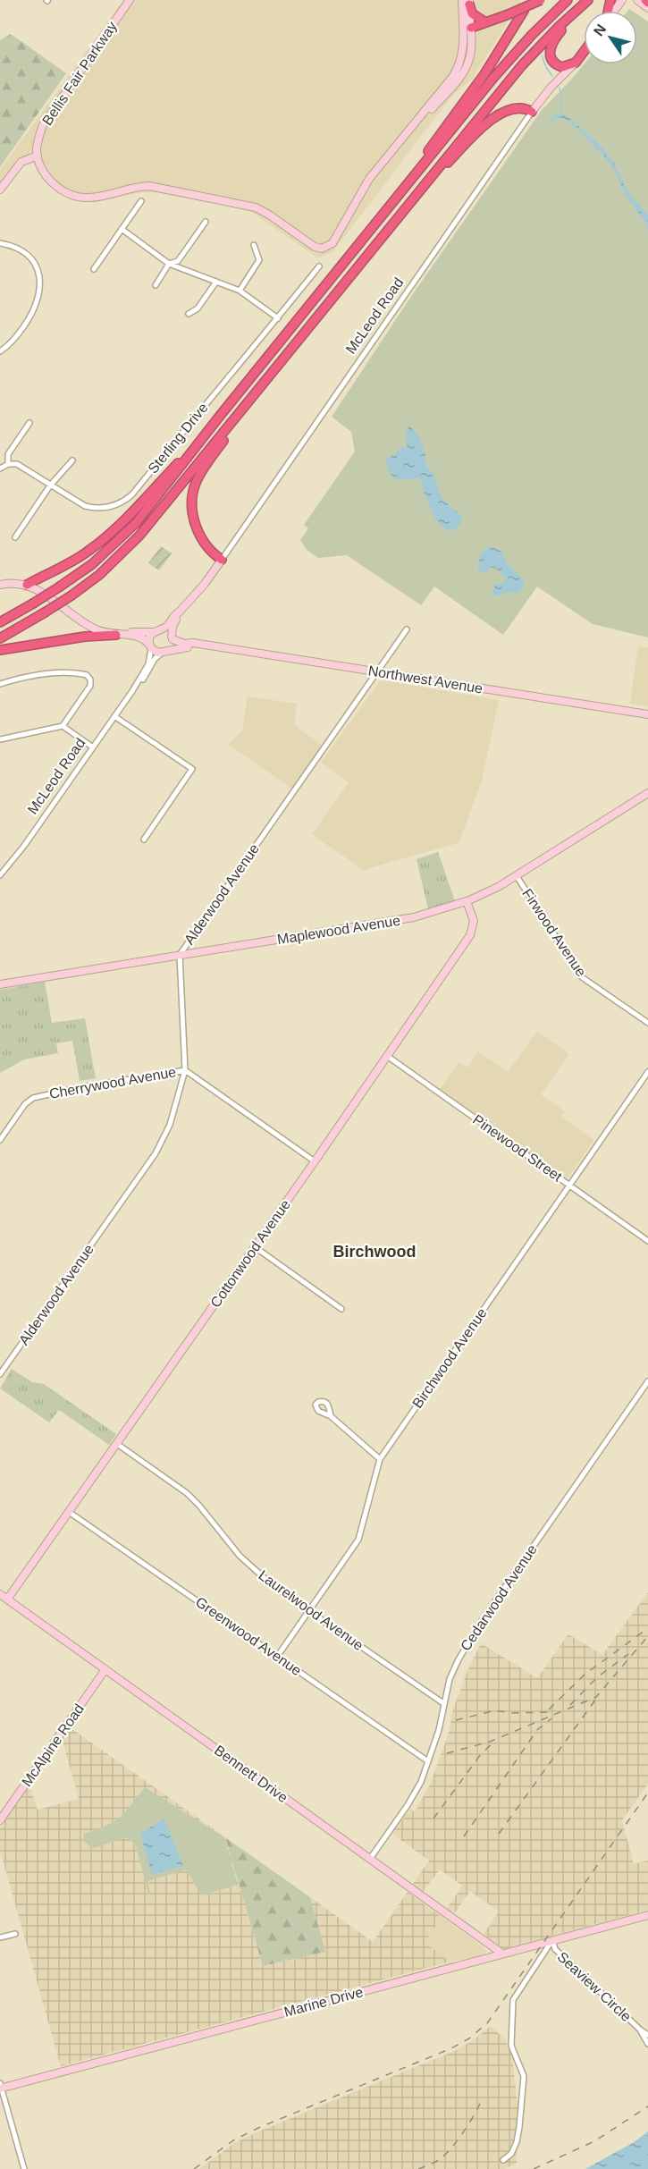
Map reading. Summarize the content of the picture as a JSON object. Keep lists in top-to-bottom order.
{
  "streets": {
    "highway": ["McLeod Road"],
    "street": [
      "Bellis Fair Parkway",
      "Sterling Drive",
      "Northwest Avenue",
      "Alderwood Avenue",
      "Maplewood Avenue",
      "Firwood Avenue",
      "Cherrywood Avenue",
      "Pinewood Street",
      "Cottonwood Avenue",
      "Birchwood Avenue",
      "Cedarwood Avenue",
      "Laurelwood Avenue",
      "Greenwood Avenue",
      "McAlpine Road",
      "Bennett Drive",
      "Seaview Circle",
      "Marine Drive"
    ]
  },
  "crossings": [
    ["McLeod Road", "Northwest Avenue"],
    ["Northwest Avenue", "Alderwood Avenue"],
    ["Alderwood Avenue", "Maplewood Avenue"],
    ["Alderwood Avenue", "Cherrywood Avenue"],
    ["Maplewood Avenue", "Firwood Avenue"],
    ["Maplewood Avenue", "Cottonwood Avenue"],
    ["Cherrywood Avenue", "Cottonwood Avenue"],
    ["Pinewood Street", "Cottonwood Avenue"],
    ["Pinewood Street", "Birchwood Avenue"],
    ["Cottonwood Avenue", "Laurelwood Avenue"],
    ["Cottonwood Avenue", "Greenwood Avenue"],
    ["Cottonwood Avenue", "Bennett Drive"],
    ["Birchwood Avenue", "Laurelwood Avenue"],
    ["Birchwood Avenue", "Greenwood Avenue"],
    ["Cedarwood Avenue", "Laurelwood Avenue"],
    ["Cedarwood Avenue", "Greenwood Avenue"],
    ["Cedarwood Avenue", "Bennett Drive"],
    ["McAlpine Road", "Bennett Drive"],
    ["Bennett Drive", "Marine Drive"],
    ["Seaview Circle", "Marine Drive"]
  ],
  "districts": ["Birchwood"],
  "north": "top left"
}
